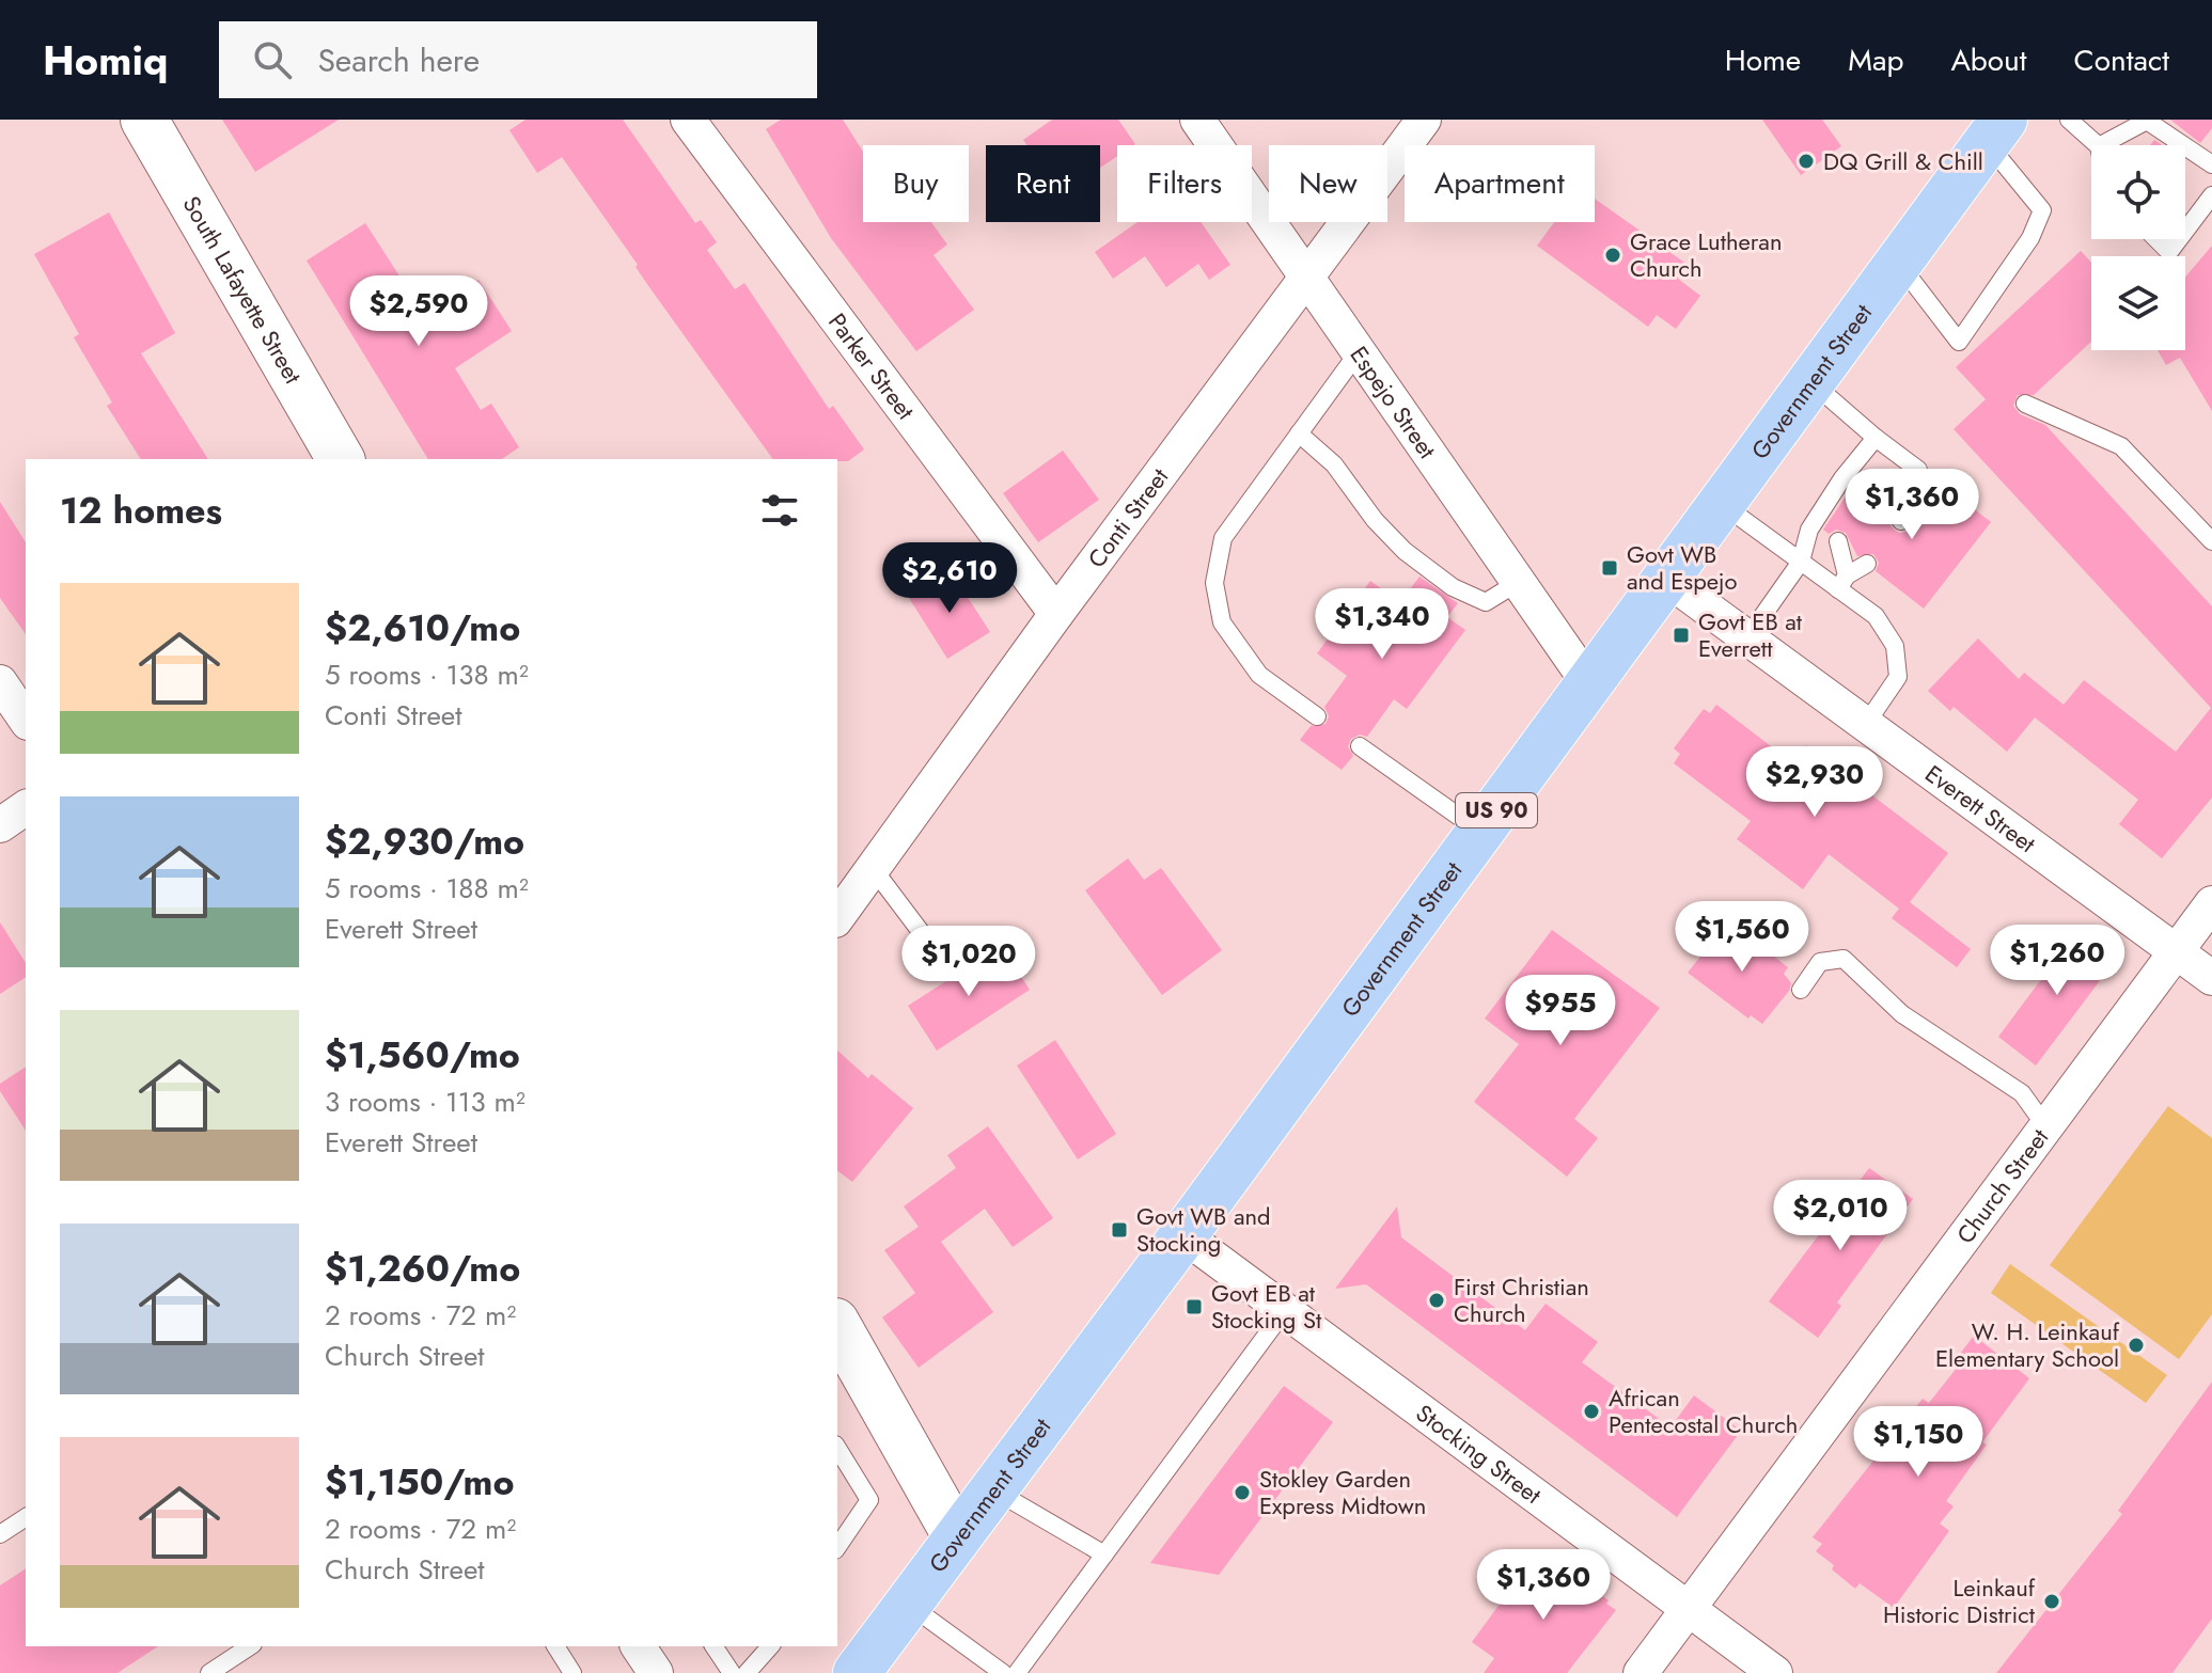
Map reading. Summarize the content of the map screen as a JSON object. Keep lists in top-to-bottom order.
{
  "streets": {
    "main road": ["Government Street", "US 90"],
    "street": [
      "South Lafayette Street",
      "Parker Street",
      "Espejo Street",
      "Conti Street",
      "Everett Street",
      "Church Street",
      "Stocking Street"
    ]
  },
  "crossings": [
    ["Parker Street", "Conti Street"],
    ["Government Street", "Espejo Street"],
    ["Government Street", "Everett Street"],
    ["Government Street", "Stocking Street"],
    ["Espejo Street", "Conti Street"],
    ["Everett Street", "Church Street"],
    ["Church Street", "Stocking Street"]
  ],
  "places": {
    "other": [
      "DQ Grill & Chill",
      "Grace Lutheran Church",
      "First Christian Church",
      "W. H. Leinkauf Elementary School",
      "African Pentecostal Church",
      "Stokley Garden Express Midtown",
      "Leinkauf Historic District"
    ],
    "transit": [
      "Govt WB and Espejo",
      "Govt EB at Everrett",
      "Govt WB and Stocking",
      "Govt EB at Stocking St"
    ]
  },
  "page": {
    "header": "Homiq",
    "search": "Search here",
    "nav": [
      "Home",
      "Map",
      "About",
      "Contact"
    ],
    "chip": [
      "Buy",
      "Rent",
      "Filters",
      "New",
      "Apartment"
    ],
    "price": [
      "$2,590",
      "$1,360",
      "$2,610",
      "$1,340",
      "$2,930",
      "$1,560",
      "$1,260",
      "$1,020",
      "$955",
      "$2,010",
      "$1,150",
      "$1,360"
    ],
    "heading": "12 homes",
    "list": [
      {
        "name": "$2,610/mo",
        "note": "5 rooms · 138 m² · Conti Street"
      },
      {
        "name": "$2,930/mo",
        "note": "5 rooms · 188 m² · Everett Street"
      },
      {
        "name": "$1,560/mo",
        "note": "3 rooms · 113 m² · Everett Street"
      },
      {
        "name": "$1,260/mo",
        "note": "2 rooms · 72 m² · Church Street"
      },
      {
        "name": "$1,150/mo",
        "note": "2 rooms · 72 m² · Church Street"
      }
    ]
  }
}
